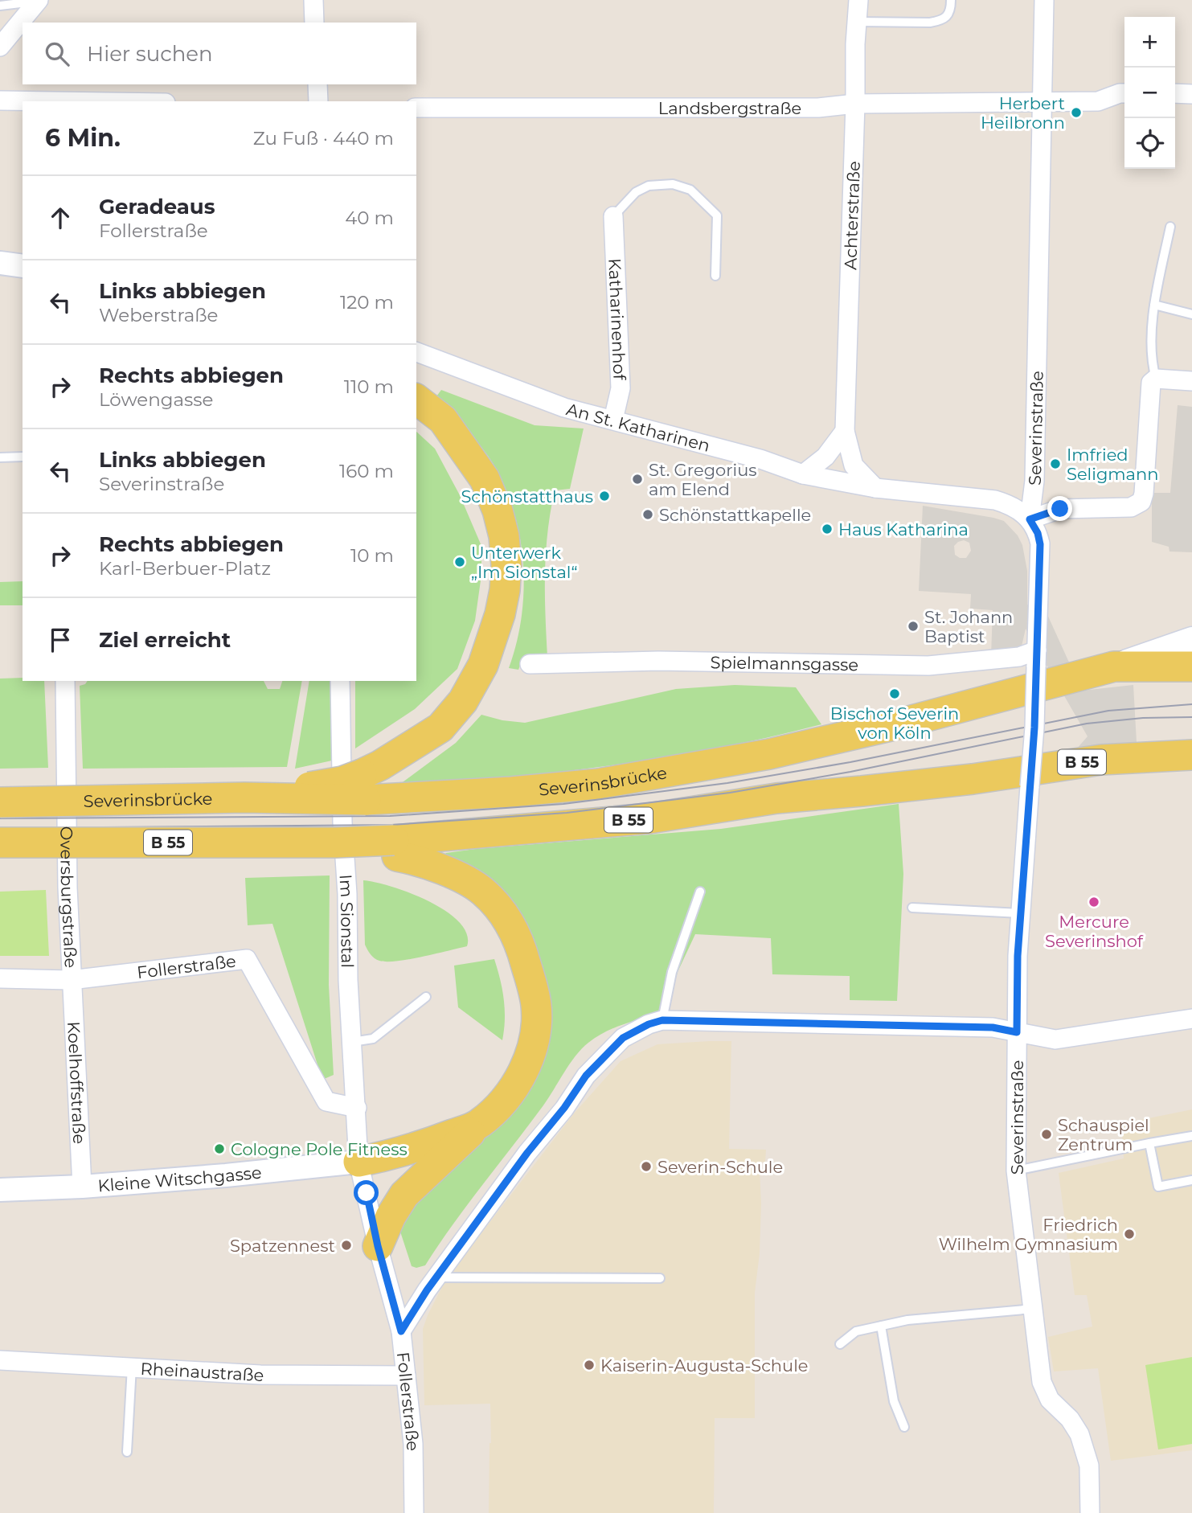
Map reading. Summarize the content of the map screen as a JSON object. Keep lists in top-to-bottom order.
{
  "streets": {
    "main road": ["B 55", "Severinsbrücke"],
    "street": [
      "Landsbergstraße",
      "Achterstraße",
      "Katharinenhof",
      "An St. Katharinen",
      "Severinstraße",
      "Spielmannsgasse",
      "Oversburgstraße",
      "Im Sionstal",
      "Follerstraße",
      "Koelhoffstraße",
      "Kleine Witschgasse",
      "Rheinaustraße"
    ]
  },
  "crossings": [
    ["Landsbergstraße", "Achterstraße"],
    ["Landsbergstraße", "Severinstraße"],
    ["Achterstraße", "An St. Katharinen"],
    ["Katharinenhof", "An St. Katharinen"],
    ["An St. Katharinen", "Severinstraße"],
    ["Severinstraße", "Spielmannsgasse"],
    ["B 55", "Severinsbrücke"],
    ["Oversburgstraße", "Follerstraße"],
    ["Oversburgstraße", "Koelhoffstraße"],
    ["Im Sionstal", "Follerstraße"],
    ["Im Sionstal", "Kleine Witschgasse"],
    ["Follerstraße", "Koelhoffstraße"],
    ["Follerstraße", "Kleine Witschgasse"],
    ["Follerstraße", "Rheinaustraße"],
    ["Koelhoffstraße", "Kleine Witschgasse"]
  ],
  "places": [
    "Herbert Heilbronn",
    "Imfried Seligmann",
    "St. Gregorius am Elend",
    "Schönstatthaus",
    "Schönstattkapelle",
    "Haus Katharina",
    "Unterwerk „Im Sionstal“",
    "St. Johann Baptist",
    "Bischof Severin von Köln",
    "Mercure Severinshof",
    "Schauspiel Zentrum",
    "Cologne Pole Fitness",
    "Severin-Schule",
    "Friedrich Wilhelm Gymnasium",
    "Spatzennest",
    "Kaiserin-Augusta-Schule"
  ],
  "page": {
    "map_buttons": ["+", "−"],
    "search": "Hier suchen",
    "heading": ["6 Min.", "Zu Fuß · 440 m"],
    "list": [
      ["Geradeaus", "Follerstraße", "40 m"],
      ["Links abbiegen", "Weberstraße", "120 m"],
      ["Rechts abbiegen", "Löwengasse", "110 m"],
      ["Links abbiegen", "Severinstraße", "160 m"],
      ["Rechts abbiegen", "Karl-Berbuer-Platz", "10 m"],
      "Ziel erreicht"
    ]
  }
}
